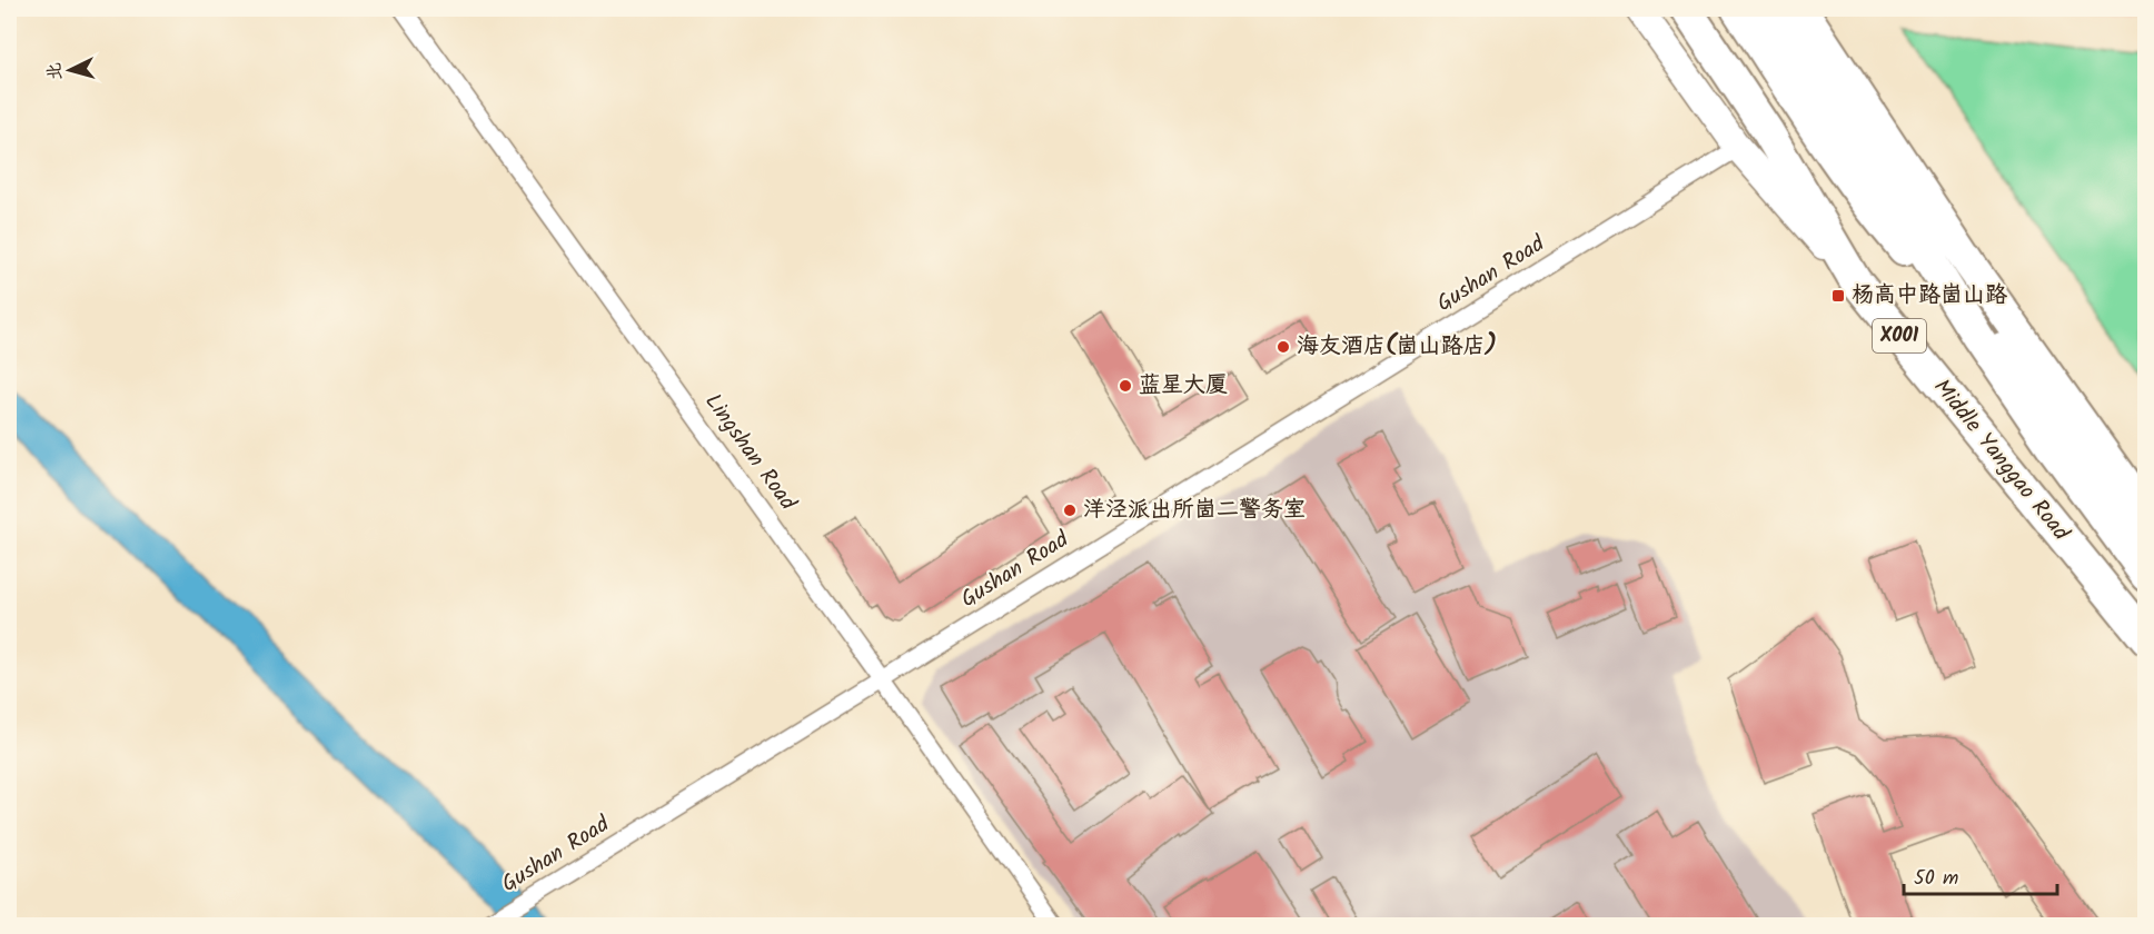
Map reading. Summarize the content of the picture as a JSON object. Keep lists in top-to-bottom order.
{
  "streets": {
    "highway": ["X001", "Middle Yanggao Road"],
    "street": ["Gushan Road", "Lingshan Road"]
  },
  "crossings": [
    ["Gushan Road", "Lingshan Road"]
  ],
  "places": {
    "transit": ["杨高中路崮山路"],
    "other": ["海友酒店(崮山路店)", "蓝星大厦", "洋泾派出所崮二警务室"]
  },
  "scale_bar": "50 m",
  "north": "left"
}
